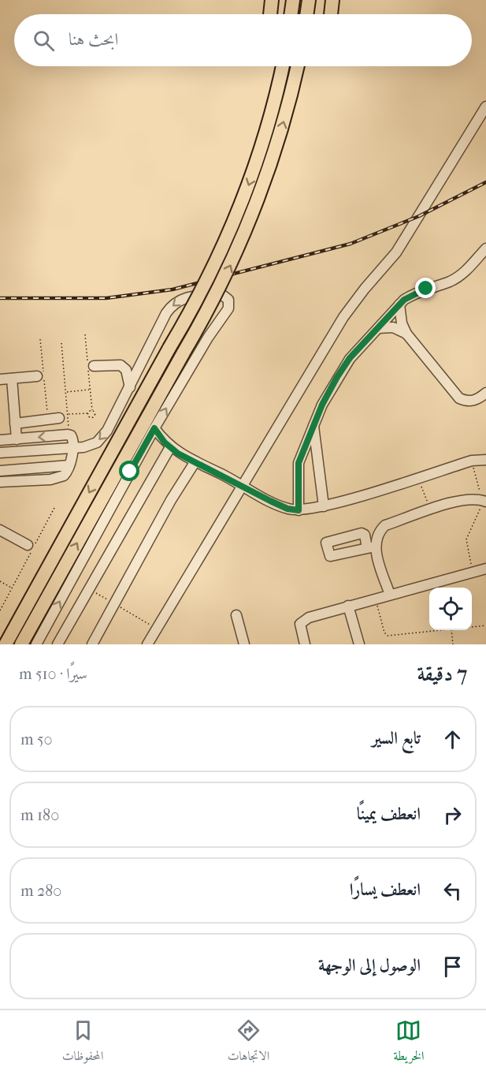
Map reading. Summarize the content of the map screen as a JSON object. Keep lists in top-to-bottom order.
{
  "page": {
    "search": "ابحث هنا",
    "heading": ["7 دقيقة", "سيرًا · 510 m"],
    "list": [
      ["تابع السير", "50 m"],
      ["انعطف يمينًا", "180 m"],
      ["انعطف يسارًا", "280 m"],
      "الوصول إلى الوجهة"
    ],
    "nav": ["الخريطة", "الاتجاهات", "المحفوظات"]
  }
}
